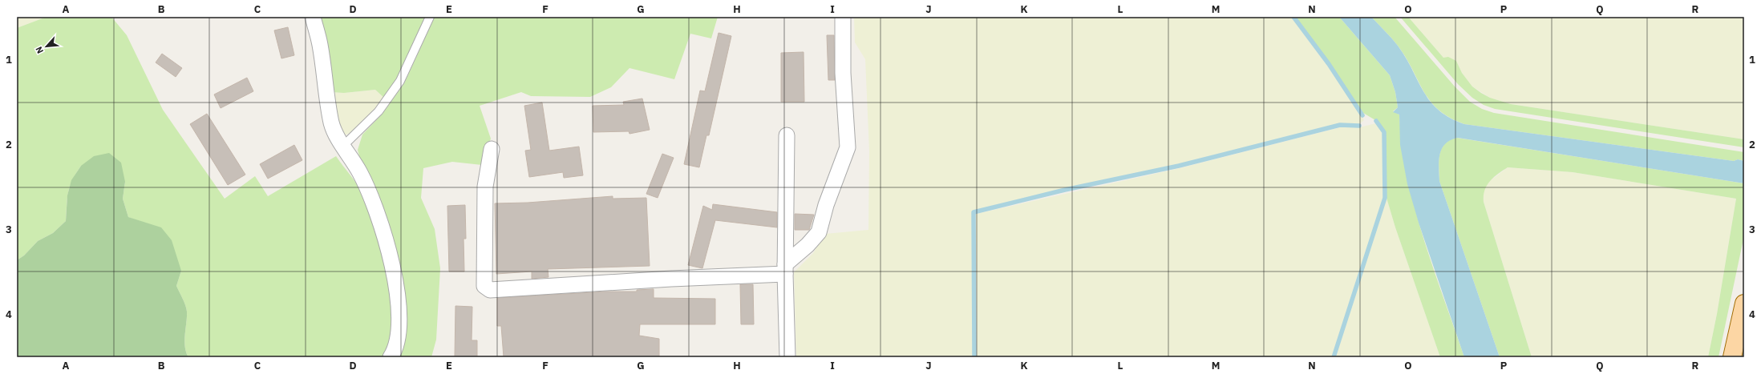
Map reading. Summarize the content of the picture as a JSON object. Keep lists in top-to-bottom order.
{
  "north": "bottom left",
  "grid": {
    "columns": [
      "A",
      "B",
      "C",
      "D",
      "E",
      "F",
      "G",
      "H",
      "I",
      "J",
      "K",
      "L",
      "M",
      "N",
      "O",
      "P",
      "Q",
      "R"
    ],
    "rows": [
      "1",
      "2",
      "3",
      "4"
    ]
  }
}
